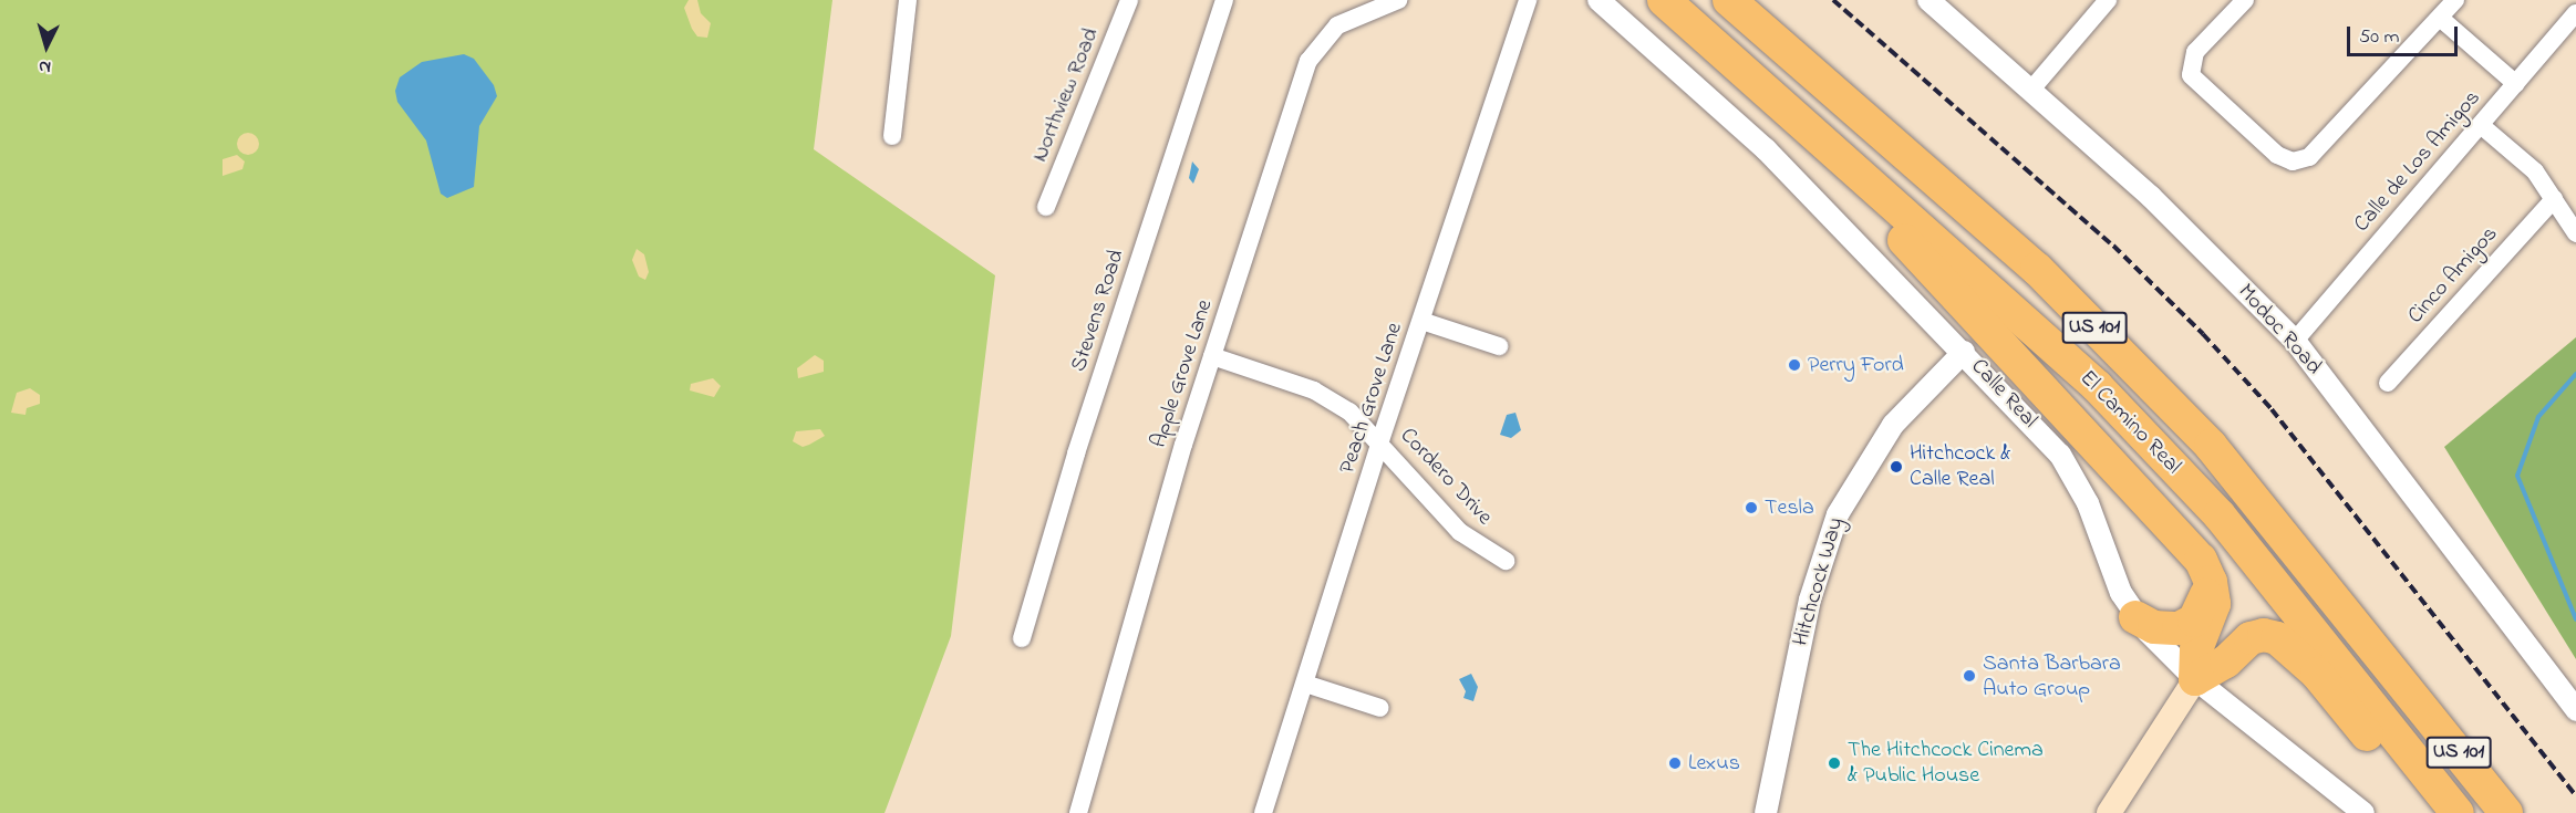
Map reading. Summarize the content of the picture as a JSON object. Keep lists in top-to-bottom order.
{
  "streets": {
    "highway": ["US 101", "El Camino Real"],
    "street": [
      "Northview Road",
      "Calle de Los Amigos",
      "Cinco Amigos",
      "Stevens Road",
      "Modoc Road",
      "Apple Grove Lane",
      "Calle Real",
      "Peach Grove Lane",
      "Cordero Drive",
      "Hitchcock Way"
    ]
  },
  "crossings": [
    ["Calle de Los Amigos", "Modoc Road"],
    ["Apple Grove Lane", "Cordero Drive"],
    ["Calle Real", "Hitchcock Way"],
    ["Peach Grove Lane", "Cordero Drive"]
  ],
  "places": [
    "Perry Ford",
    "Hitchcock & Calle Real",
    "Tesla",
    "Santa Barbara Auto Group",
    "Lexus",
    "The Hitchcock Cinema & Public House"
  ],
  "scale_bar": "50 m",
  "north": "bottom"
}
